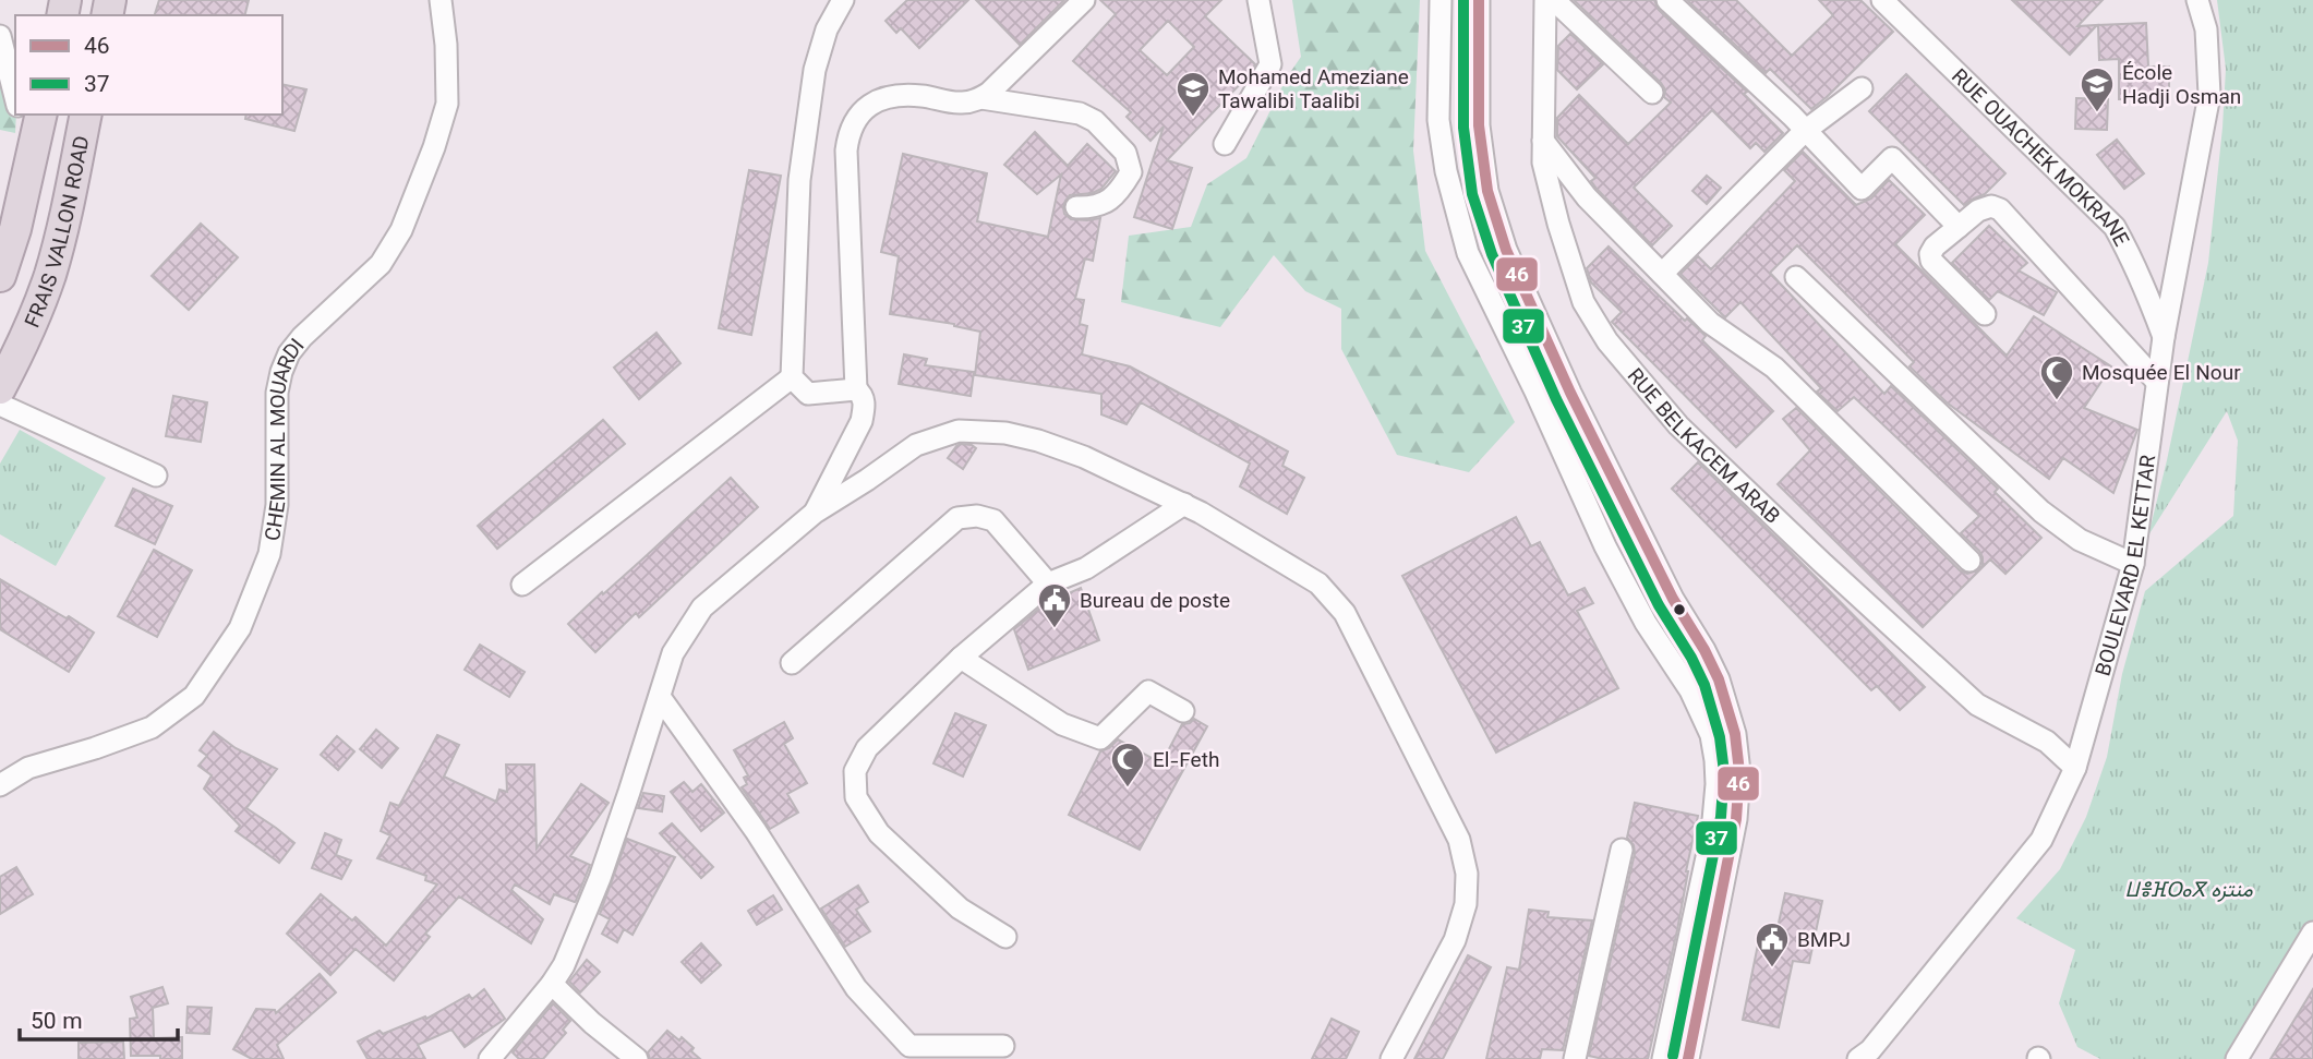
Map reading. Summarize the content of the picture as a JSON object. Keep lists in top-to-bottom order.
{
  "streets": {
    "highway": ["FRAIS VALLON ROAD"],
    "street": [
      "RUE OUACHEK MOKRANE",
      "CHEMIN AL MOUARDI",
      "RUE BELKACEM ARAB",
      "BOULEVARD EL KETTAR"
    ]
  },
  "crossings": [
    ["RUE OUACHEK MOKRANE", "BOULEVARD EL KETTAR"],
    ["RUE BELKACEM ARAB", "BOULEVARD EL KETTAR"]
  ],
  "parks": ["ⵡⴻⴼⵔⴰⴳ منتزه"],
  "places": {
    "school or university": ["École Hadji Osman", "Mohamed Ameziane Tawalibi Taalibi"],
    "mosque": ["Mosquée El Nour", "El-Feth"],
    "public building": ["Bureau de poste", "BMPJ"]
  },
  "lines": ["transit line 46", "transit line 37"],
  "legend": ["46", "37"],
  "scale_bar": "50 m"
}
